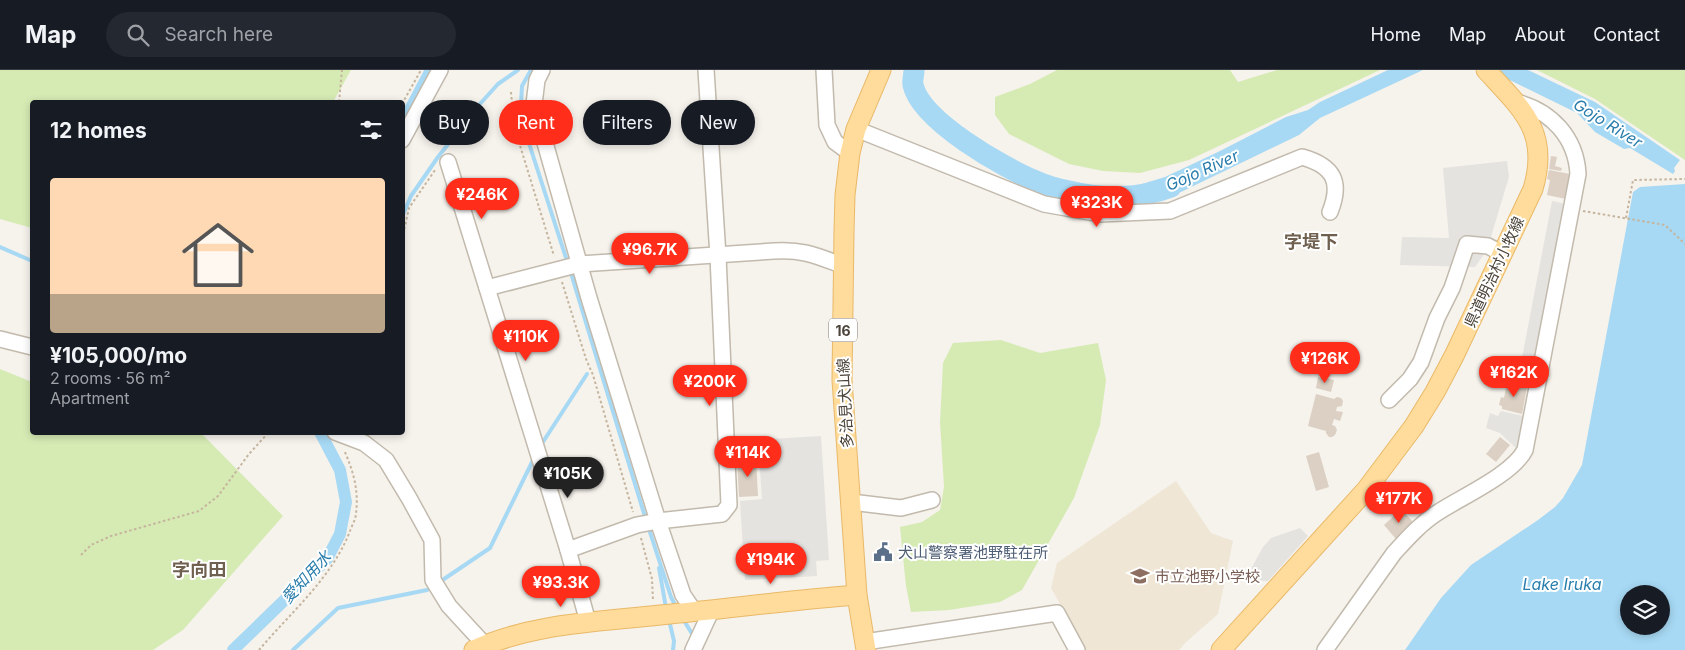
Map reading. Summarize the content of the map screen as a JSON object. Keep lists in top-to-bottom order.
{
  "streets": {
    "main road": ["県道明治村小牧線", "16", "多治見犬山線"]
  },
  "districts": ["字堤下", "字向田"],
  "water": ["Gojo River", "愛知用水", "Lake Iruka"],
  "places": {
    "public building": ["犬山警察署池野駐在所"],
    "school or university": ["市立池野小学校"]
  },
  "page": {
    "header": "Map",
    "search": "Search here",
    "nav": [
      "Home",
      "Map",
      "About",
      "Contact"
    ],
    "chip": [
      "Buy",
      "Rent",
      "Filters",
      "New"
    ],
    "heading": "12 homes",
    "list": [
      {
        "name": "¥105,000/mo",
        "note": "2 rooms · 56 m² · Apartment"
      }
    ],
    "price": [
      "¥246K",
      "¥323K",
      "¥96.7K",
      "¥110K",
      "¥126K",
      "¥162K",
      "¥200K",
      "¥114K",
      "¥105K",
      "¥177K",
      "¥194K",
      "¥93.3K"
    ]
  }
}
